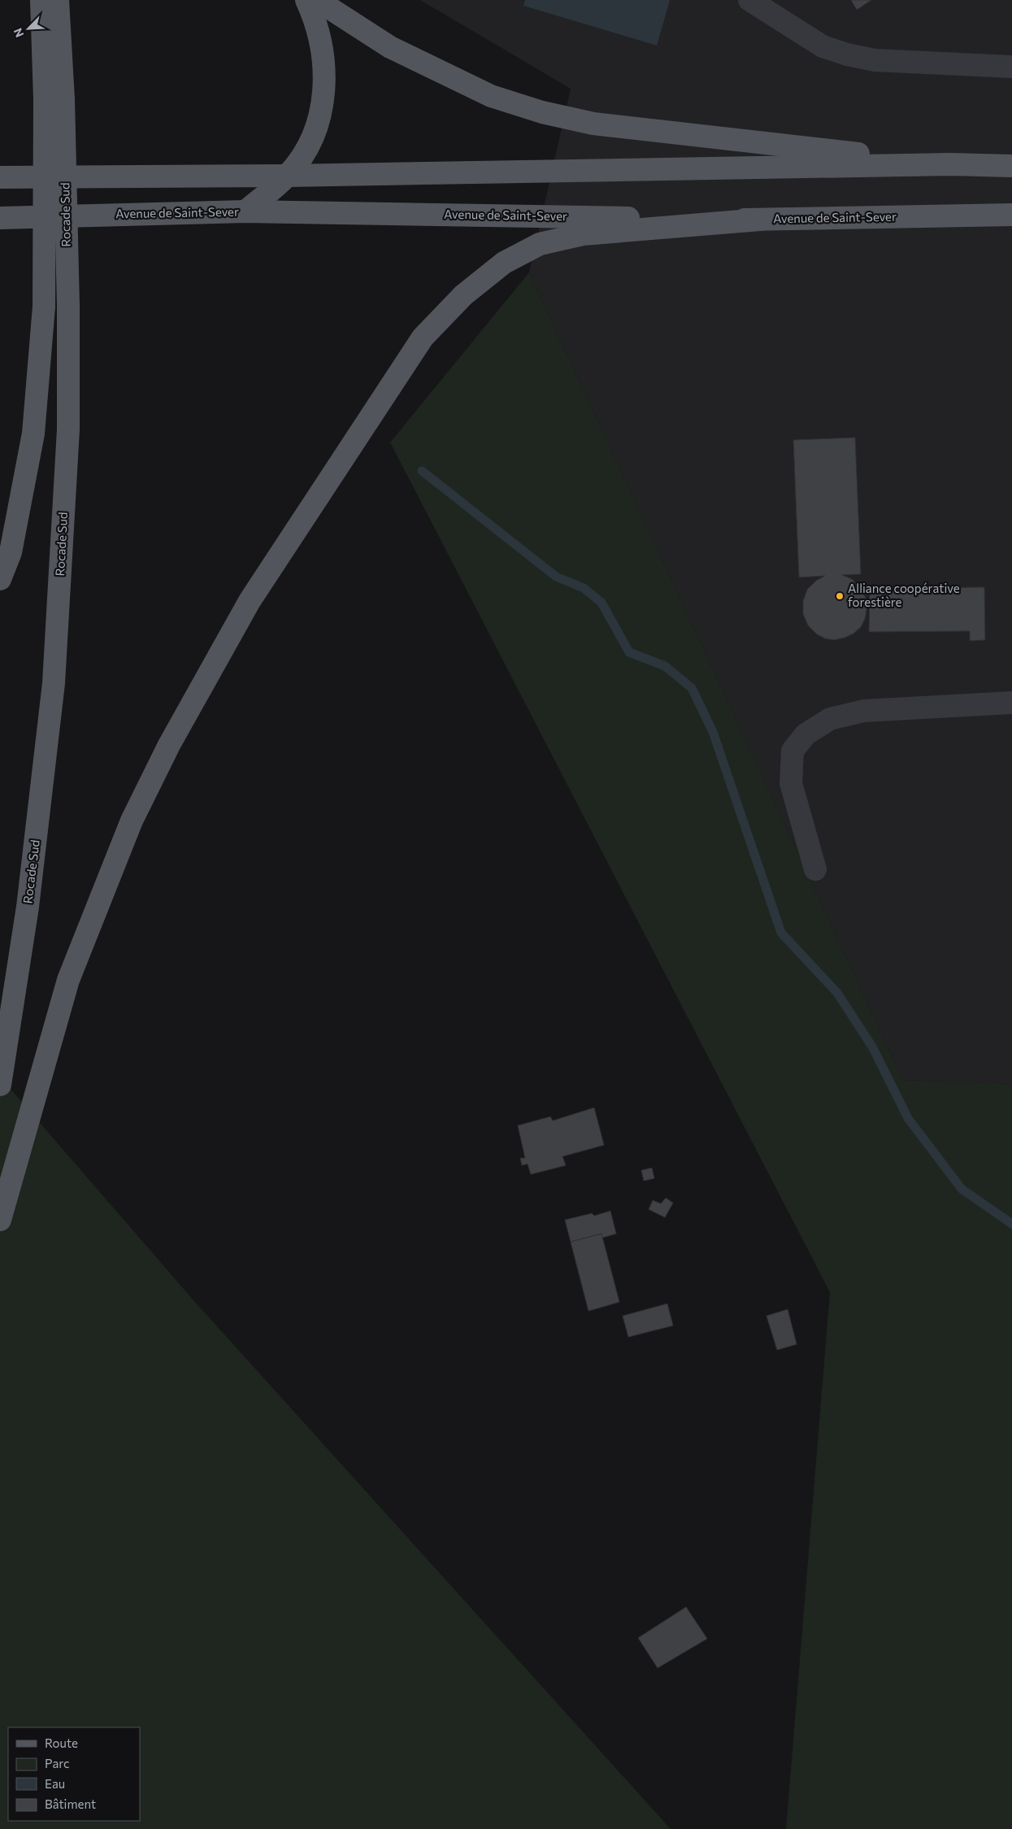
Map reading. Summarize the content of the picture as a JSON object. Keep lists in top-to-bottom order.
{
  "streets": {
    "main road": ["Avenue de Saint-Sever", "Rocade Sud"]
  },
  "places": ["Alliance coopérative forestière"],
  "legend": [
    "Route",
    "Parc",
    "Eau",
    "Bâtiment"
  ],
  "north": "bottom left"
}
